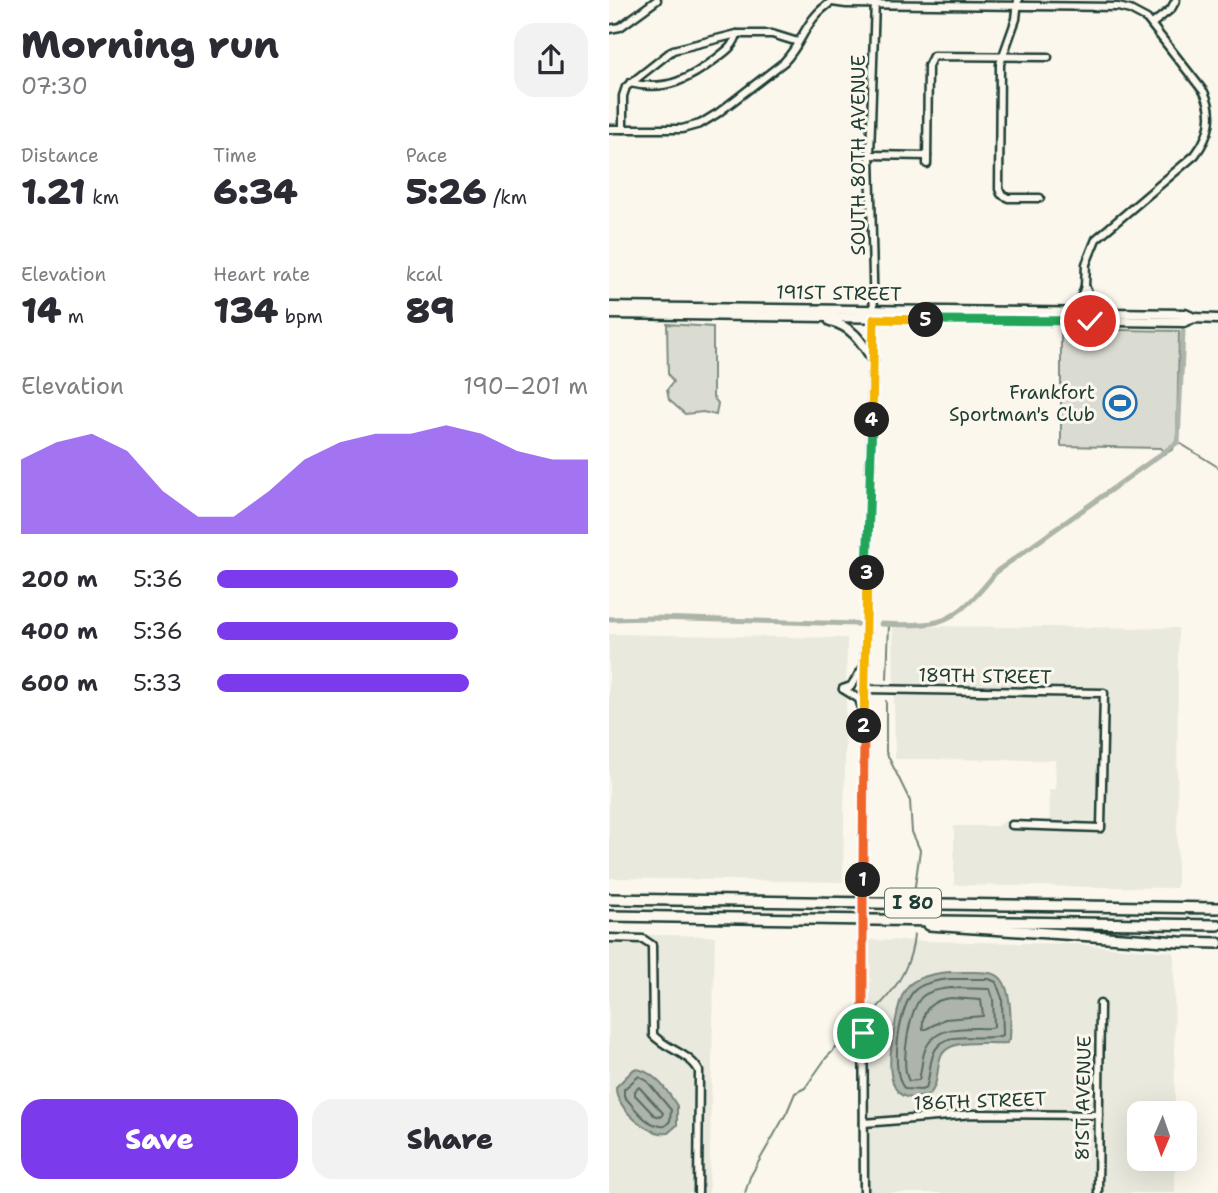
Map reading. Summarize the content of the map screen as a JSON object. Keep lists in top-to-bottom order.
{
  "streets": {
    "highway": ["I 80"],
    "main road": ["191ST STREET"],
    "street": [
      "SOUTH 80TH AVENUE",
      "189TH STREET",
      "81ST AVENUE",
      "186TH STREET"
    ]
  },
  "crossings": [
    ["SOUTH 80TH AVENUE", "191ST STREET"],
    ["SOUTH 80TH AVENUE", "189TH STREET"],
    ["SOUTH 80TH AVENUE", "186TH STREET"],
    ["81ST AVENUE", "186TH STREET"]
  ],
  "places": {
    "sports": ["Frankfort Sportman's Club"]
  },
  "north": "bottom",
  "page": {
    "heading": ["Morning run", "07:30"],
    "stats": [
      ["Distance", "1.21 km"],
      ["Time", "6:34"],
      ["Pace", "5:26 /km"],
      ["Elevation", "14 m"],
      ["Heart rate", "134 bpm"],
      ["kcal", "89"]
    ],
    "pins": [
      "5",
      "4",
      "3",
      "2",
      "1"
    ],
    "chart": ["Elevation", "190–201 m"],
    "list": [
      {
        "name": "200 m",
        "note": "5:36"
      },
      {
        "name": "400 m",
        "note": "5:36"
      },
      {
        "name": "600 m",
        "note": "5:33"
      }
    ],
    "buttons": ["Save", "Share"]
  }
}
